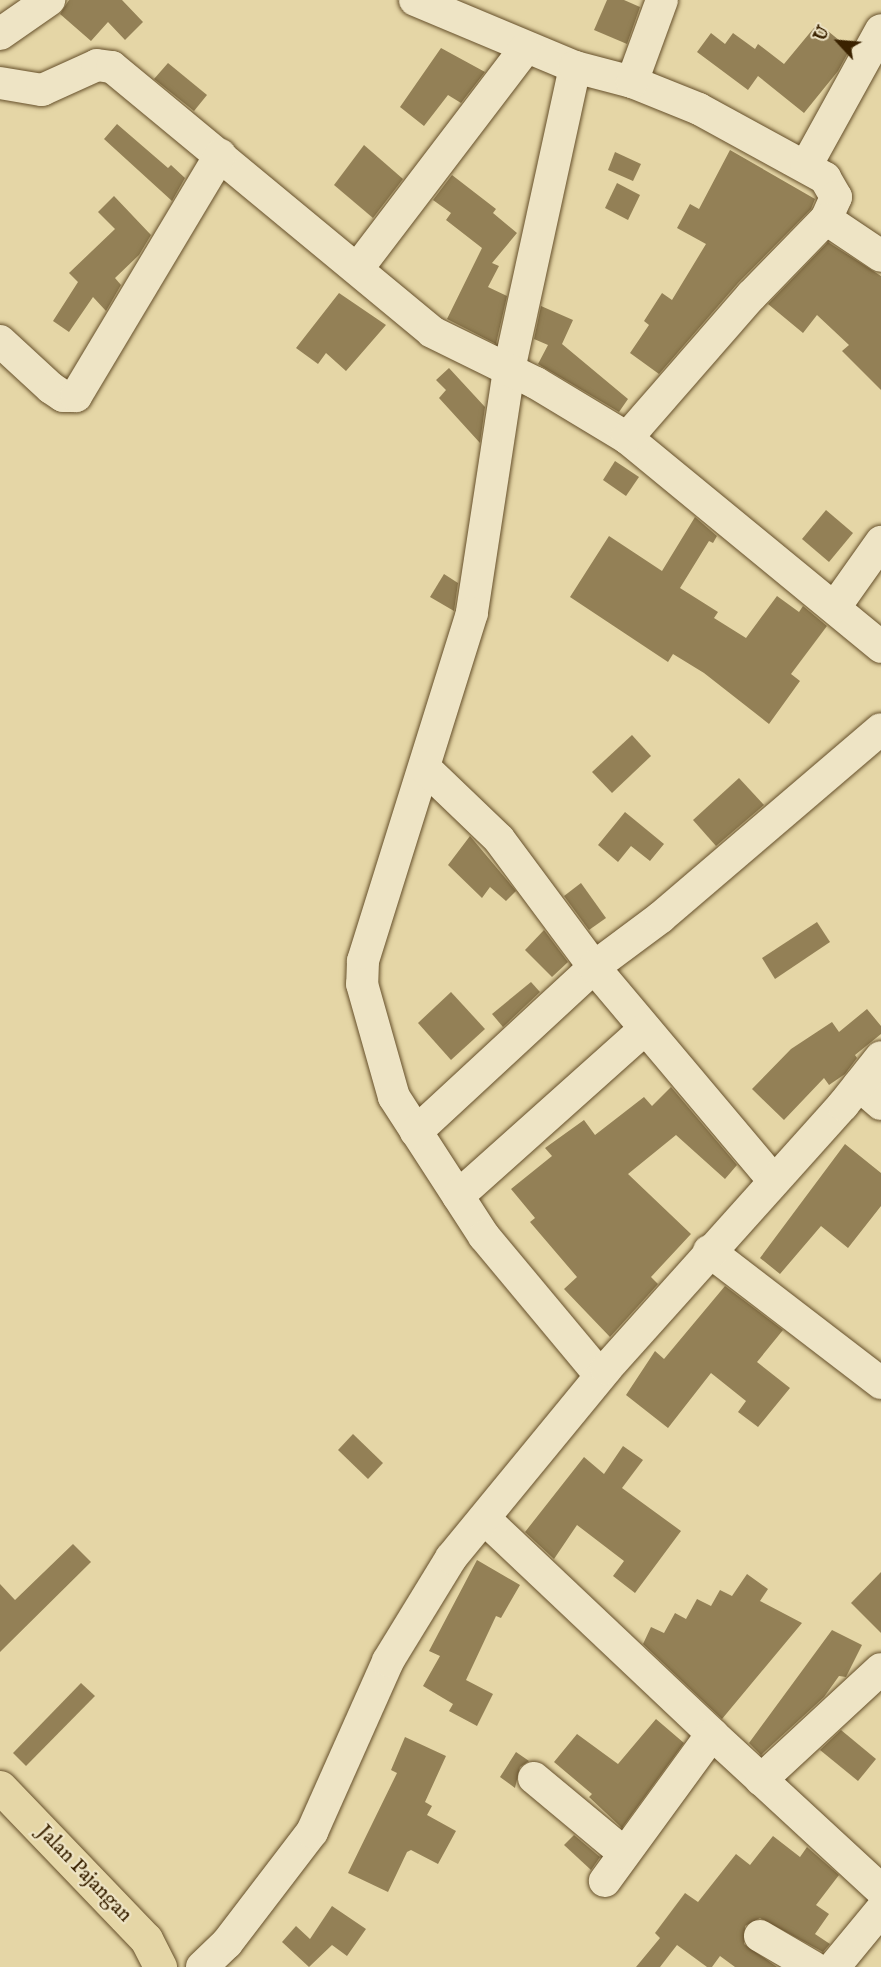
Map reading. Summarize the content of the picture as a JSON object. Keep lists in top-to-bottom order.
{
  "streets": {
    "main road": ["Jalan Pajangan"]
  },
  "north": "top left"
}
